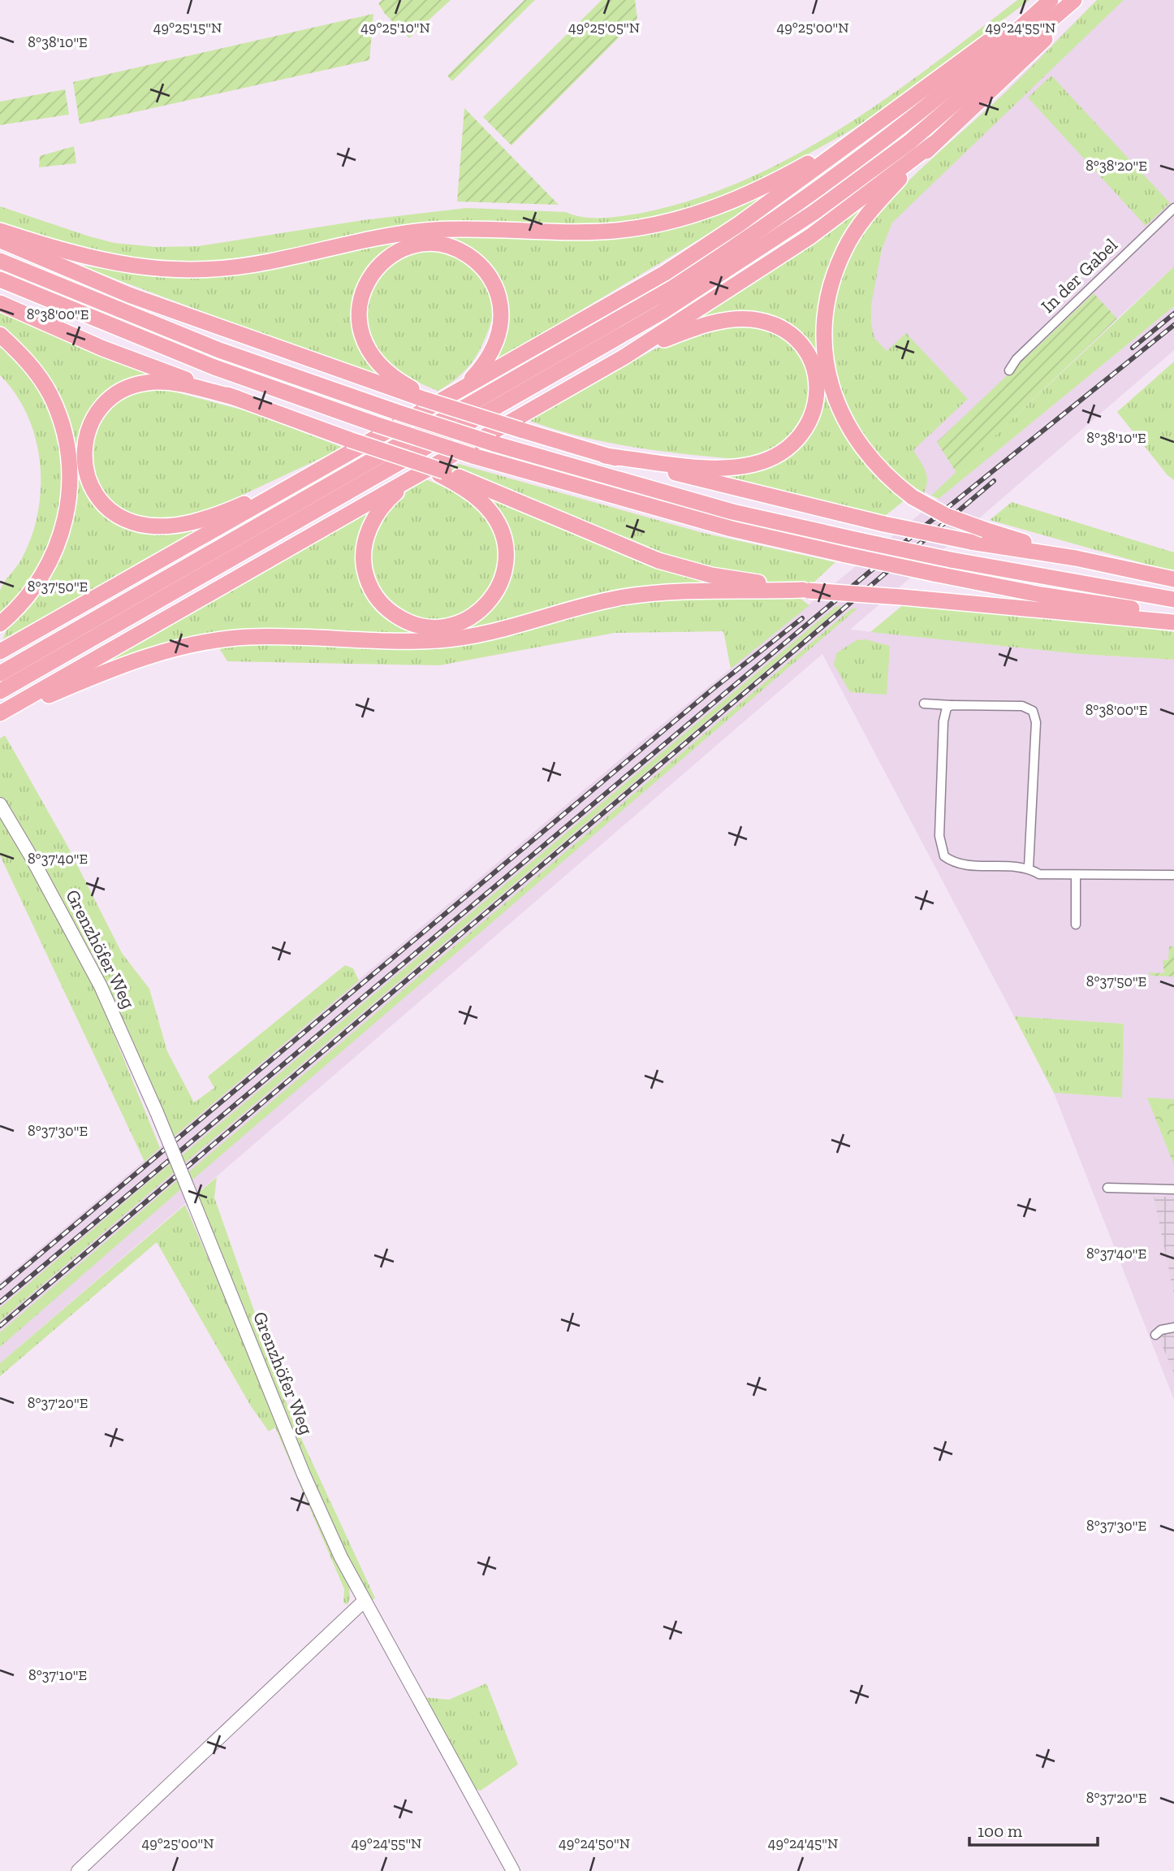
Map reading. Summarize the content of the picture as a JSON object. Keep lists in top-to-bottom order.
{
  "streets": {
    "main road": ["Grenzhöfer Weg"],
    "street": ["In der Gabel"]
  },
  "scale_bar": "100 m",
  "coordinates": [
    "49°25'15\"N",
    "49°25'10\"N",
    "49°25'05\"N",
    "49°25'00\"N",
    "49°24'55\"N",
    "8°38'10\"E",
    "8°38'20\"E",
    "8°38'00\"E",
    "8°37'50\"E",
    "8°37'40\"E",
    "8°37'30\"E",
    "8°37'20\"E",
    "8°37'10\"E",
    "49°24'50\"N",
    "49°24'45\"N"
  ]
}
